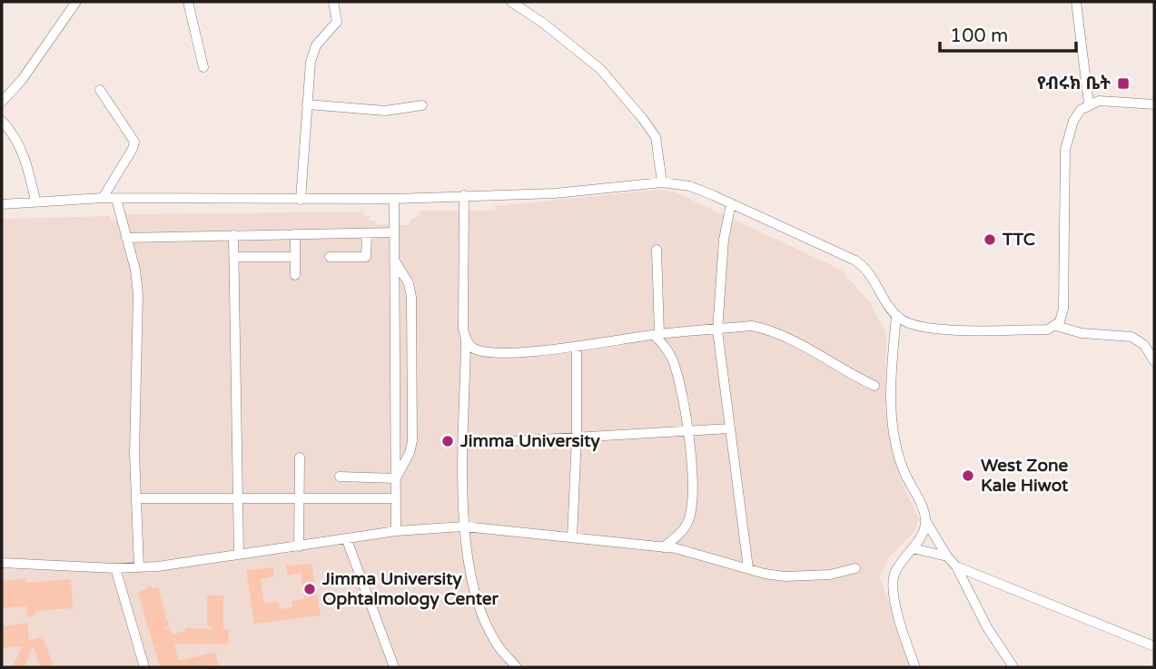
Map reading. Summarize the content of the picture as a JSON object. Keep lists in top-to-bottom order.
{
  "places": {
    "transit": ["የብሩክ ቤት"],
    "other": [
      "TTC",
      "Jimma University",
      "West Zone Kale Hiwot",
      "Jimma University Ophtalmology Center"
    ]
  },
  "scale_bar": "100 m"
}
